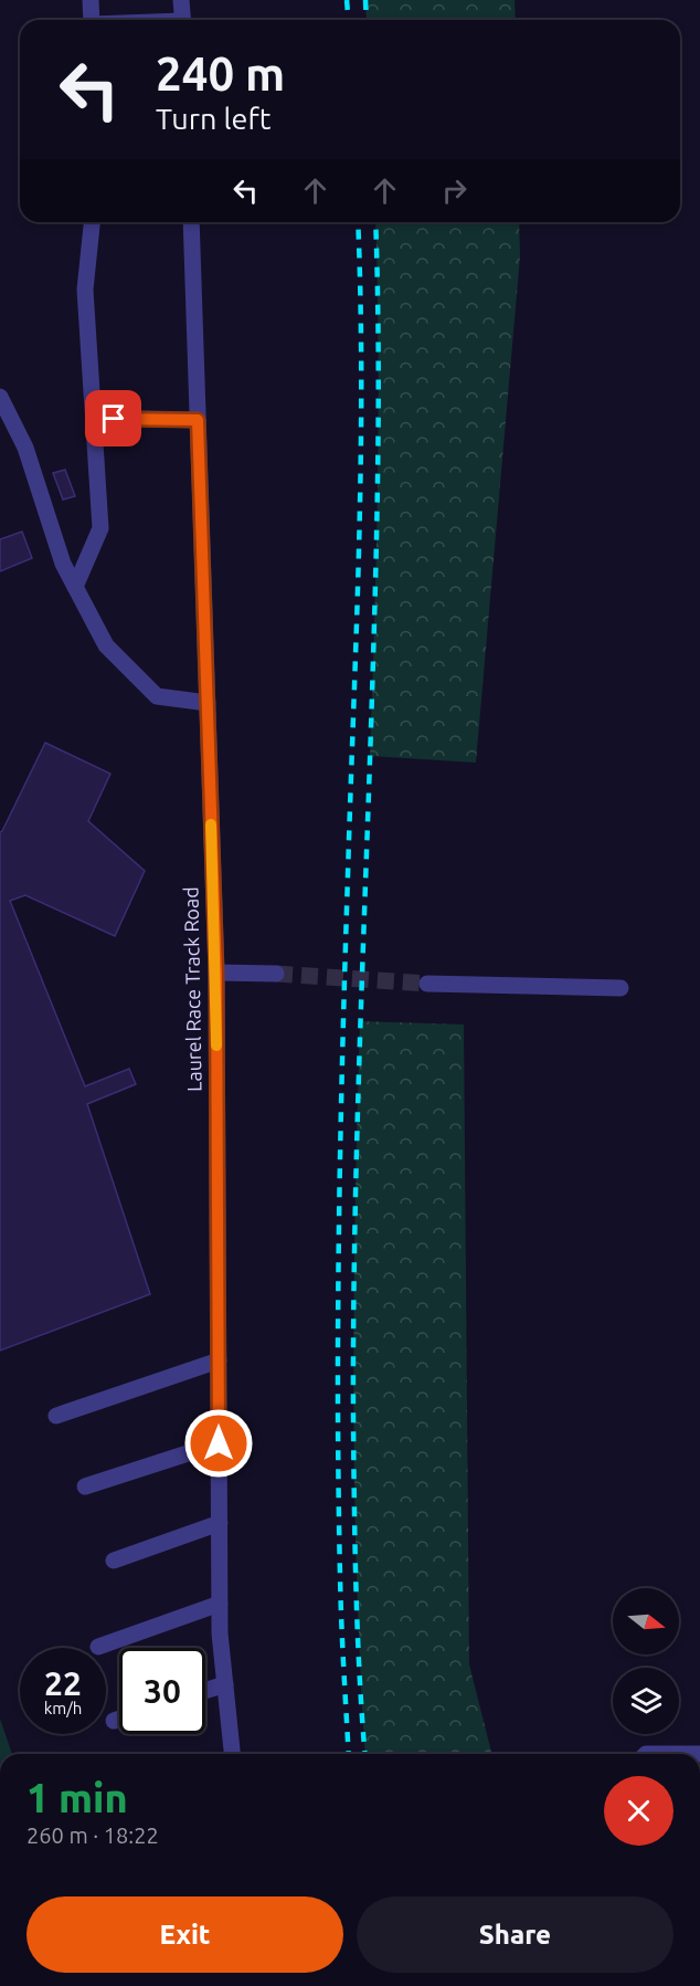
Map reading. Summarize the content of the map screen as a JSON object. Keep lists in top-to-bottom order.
{
  "streets": {
    "street": ["Laurel Race Track Road"]
  },
  "north": "right",
  "page": {
    "turn": ["240 m", "Turn left"],
    "speed": "22 km/h",
    "limit": "30",
    "heading": ["1 min", "260 m · 18:22"],
    "buttons": ["Exit", "Share"]
  }
}
